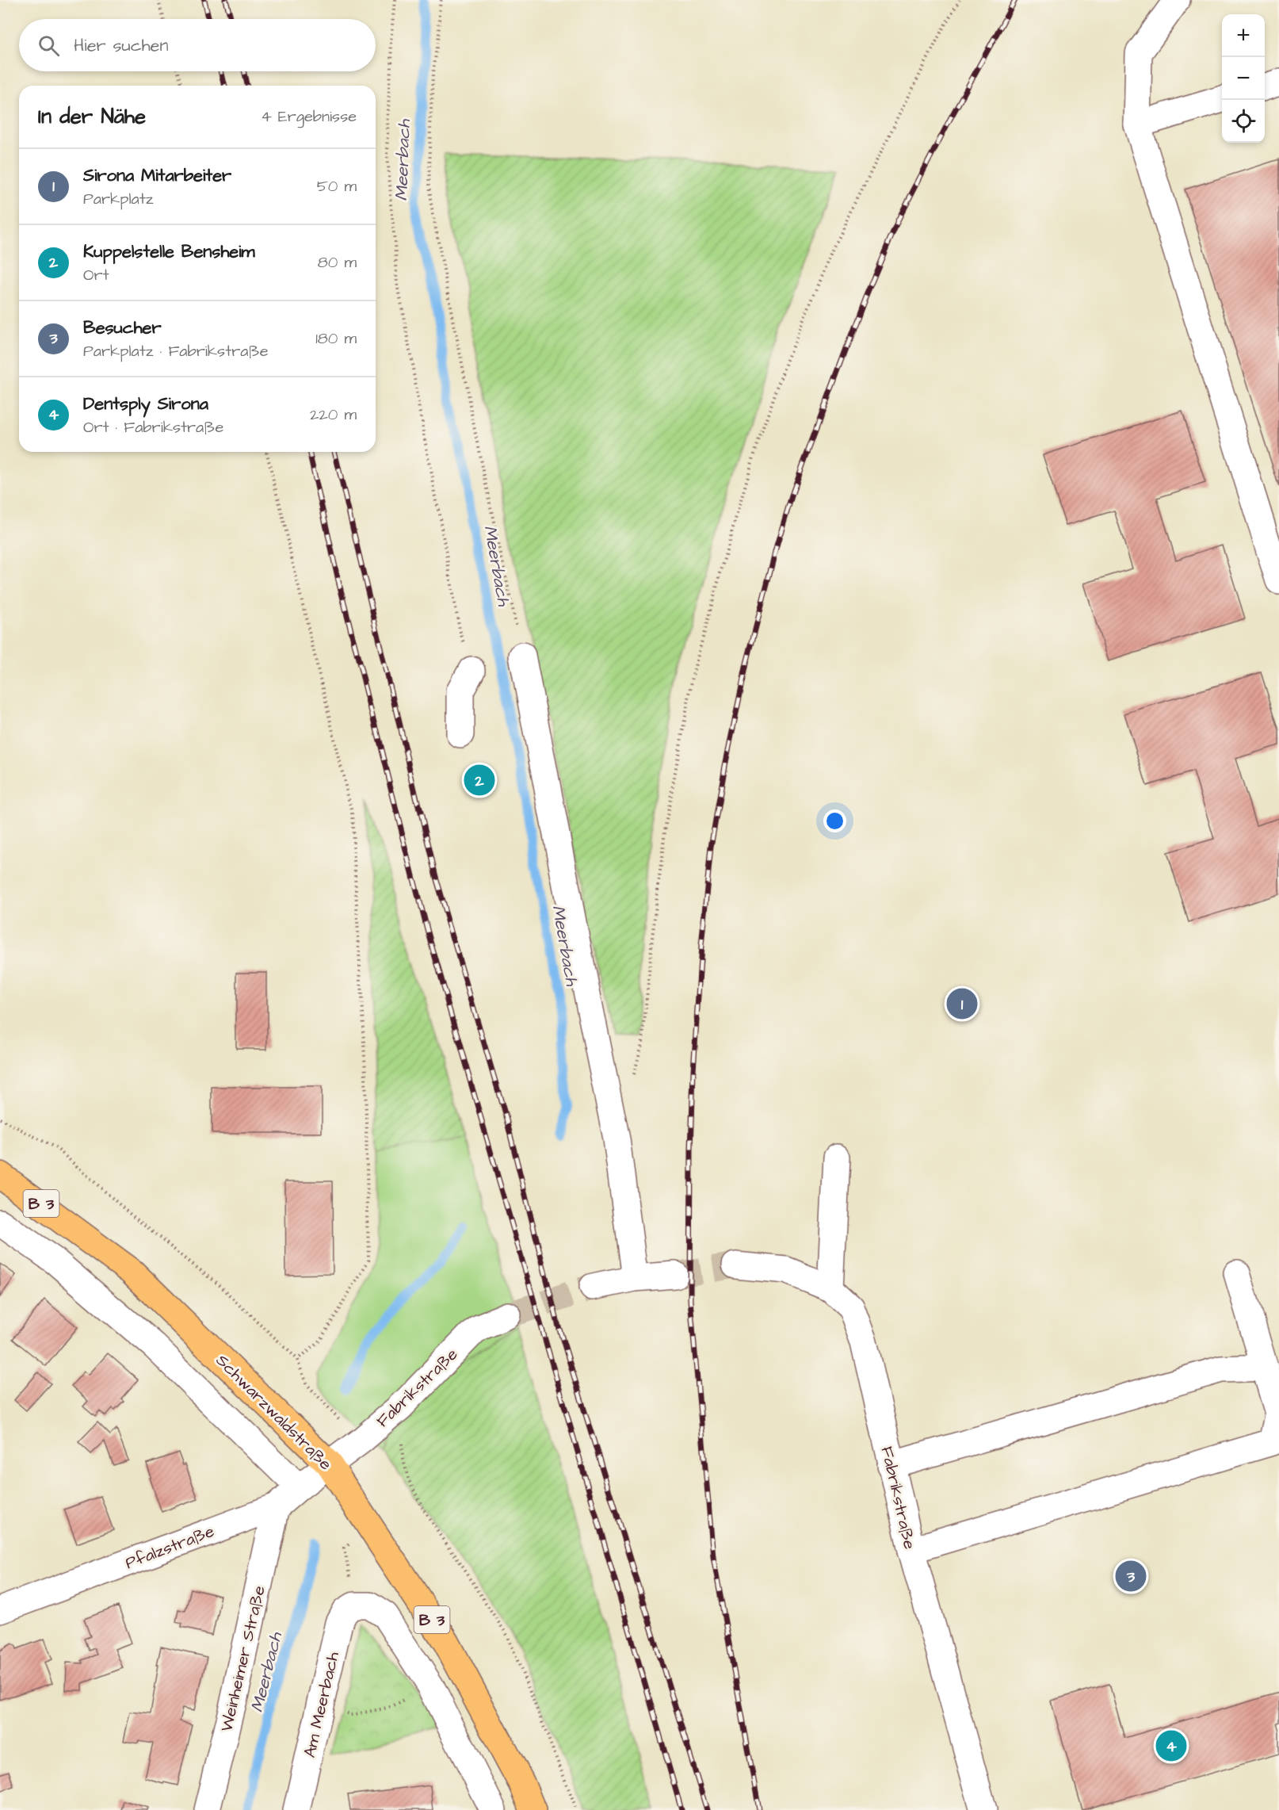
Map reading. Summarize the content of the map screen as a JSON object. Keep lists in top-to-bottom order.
{
  "streets": {
    "main road": ["B 3", "Schwarzwaldstraße"],
    "street": [
      "Fabrikstraße",
      "Pfalzstraße",
      "Weinheimer Straße",
      "Am Meerbach"
    ]
  },
  "crossings": [
    ["Fabrikstraße", "Schwarzwaldstraße"],
    ["Fabrikstraße", "Pfalzstraße"],
    ["Schwarzwaldstraße", "Pfalzstraße"],
    ["Pfalzstraße", "Weinheimer Straße"]
  ],
  "water": ["Meerbach"],
  "page": {
    "map_buttons": ["+", "−"],
    "search": "Hier suchen",
    "heading": ["In der Nähe", "4 Ergebnisse"],
    "list": [
      {
        "mark": "1",
        "name": "Sirona Mitarbeiter",
        "note": "Parkplatz",
        "value": "50 m"
      },
      {
        "mark": "2",
        "name": "Kuppelstelle Bensheim",
        "note": "Ort",
        "value": "80 m"
      },
      {
        "mark": "3",
        "name": "Besucher",
        "note": "Parkplatz · Fabrikstraße",
        "value": "180 m"
      },
      {
        "mark": "4",
        "name": "Dentsply Sirona",
        "note": "Ort · Fabrikstraße",
        "value": "220 m"
      }
    ],
    "pins": [
      "2",
      "1",
      "3",
      "4"
    ]
  }
}
